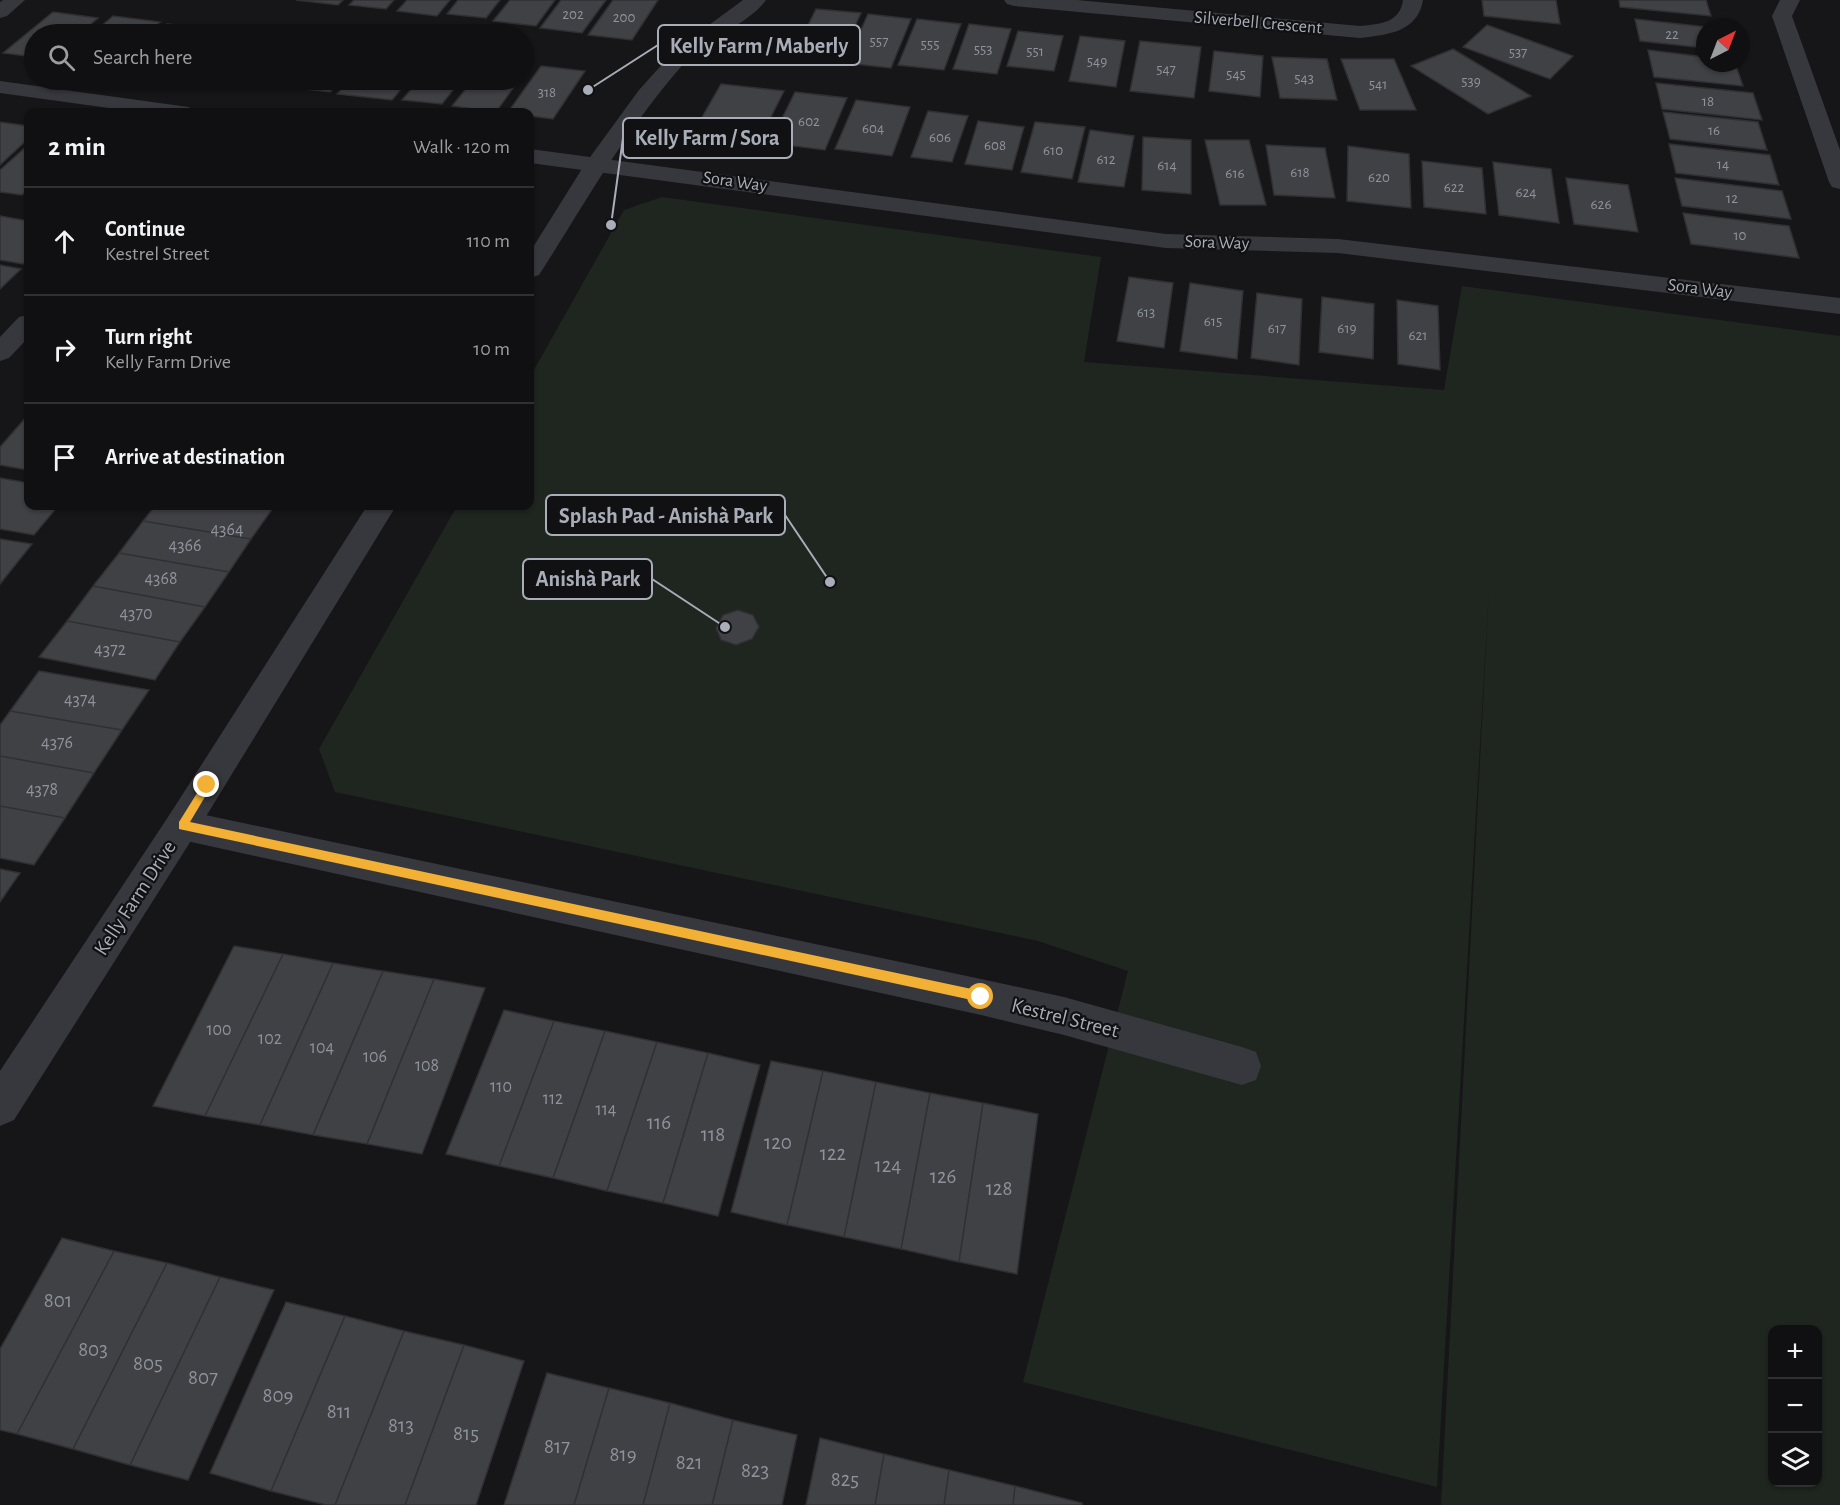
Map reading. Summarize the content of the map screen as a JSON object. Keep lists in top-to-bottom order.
{
  "streets": {
    "street": [
      "Silverbell Crescent",
      "Sora Way",
      "Kelly Farm Drive",
      "Kestrel Street"
    ]
  },
  "crossings": [
    ["Kelly Farm Drive", "Kestrel Street"]
  ],
  "places": [
    "Kelly Farm / Maberly",
    "Kelly Farm / Sora",
    "Splash Pad - Anishà Park",
    "Anishà Park"
  ],
  "house_numbers": [
    "202",
    "200",
    "22",
    "557",
    "555",
    "553",
    "551",
    "537",
    "549",
    "547",
    "545",
    "543",
    "539",
    "541",
    "318",
    "18",
    "602",
    "604",
    "16",
    "606",
    "608",
    "610",
    "612",
    "14",
    "614",
    "618",
    "616",
    "620",
    "622",
    "624",
    "12",
    "626",
    "10",
    "613",
    "615",
    "617",
    "619",
    "621",
    "4364",
    "4366",
    "4368",
    "4370",
    "4372",
    "4374",
    "4376",
    "4378",
    "100",
    "102",
    "104",
    "106",
    "108",
    "110",
    "112",
    "114",
    "116",
    "118",
    "120",
    "122",
    "124",
    "126",
    "128",
    "801",
    "803",
    "805",
    "807",
    "809",
    "811",
    "813",
    "815",
    "817",
    "819",
    "821",
    "823",
    "825"
  ],
  "north": "top right",
  "page": {
    "search": "Search here",
    "heading": ["2 min", "Walk · 120 m"],
    "list": [
      ["Continue", "Kestrel Street", "110 m"],
      ["Turn right", "Kelly Farm Drive", "10 m"],
      "Arrive at destination"
    ],
    "map_buttons": ["+", "−"]
  }
}
